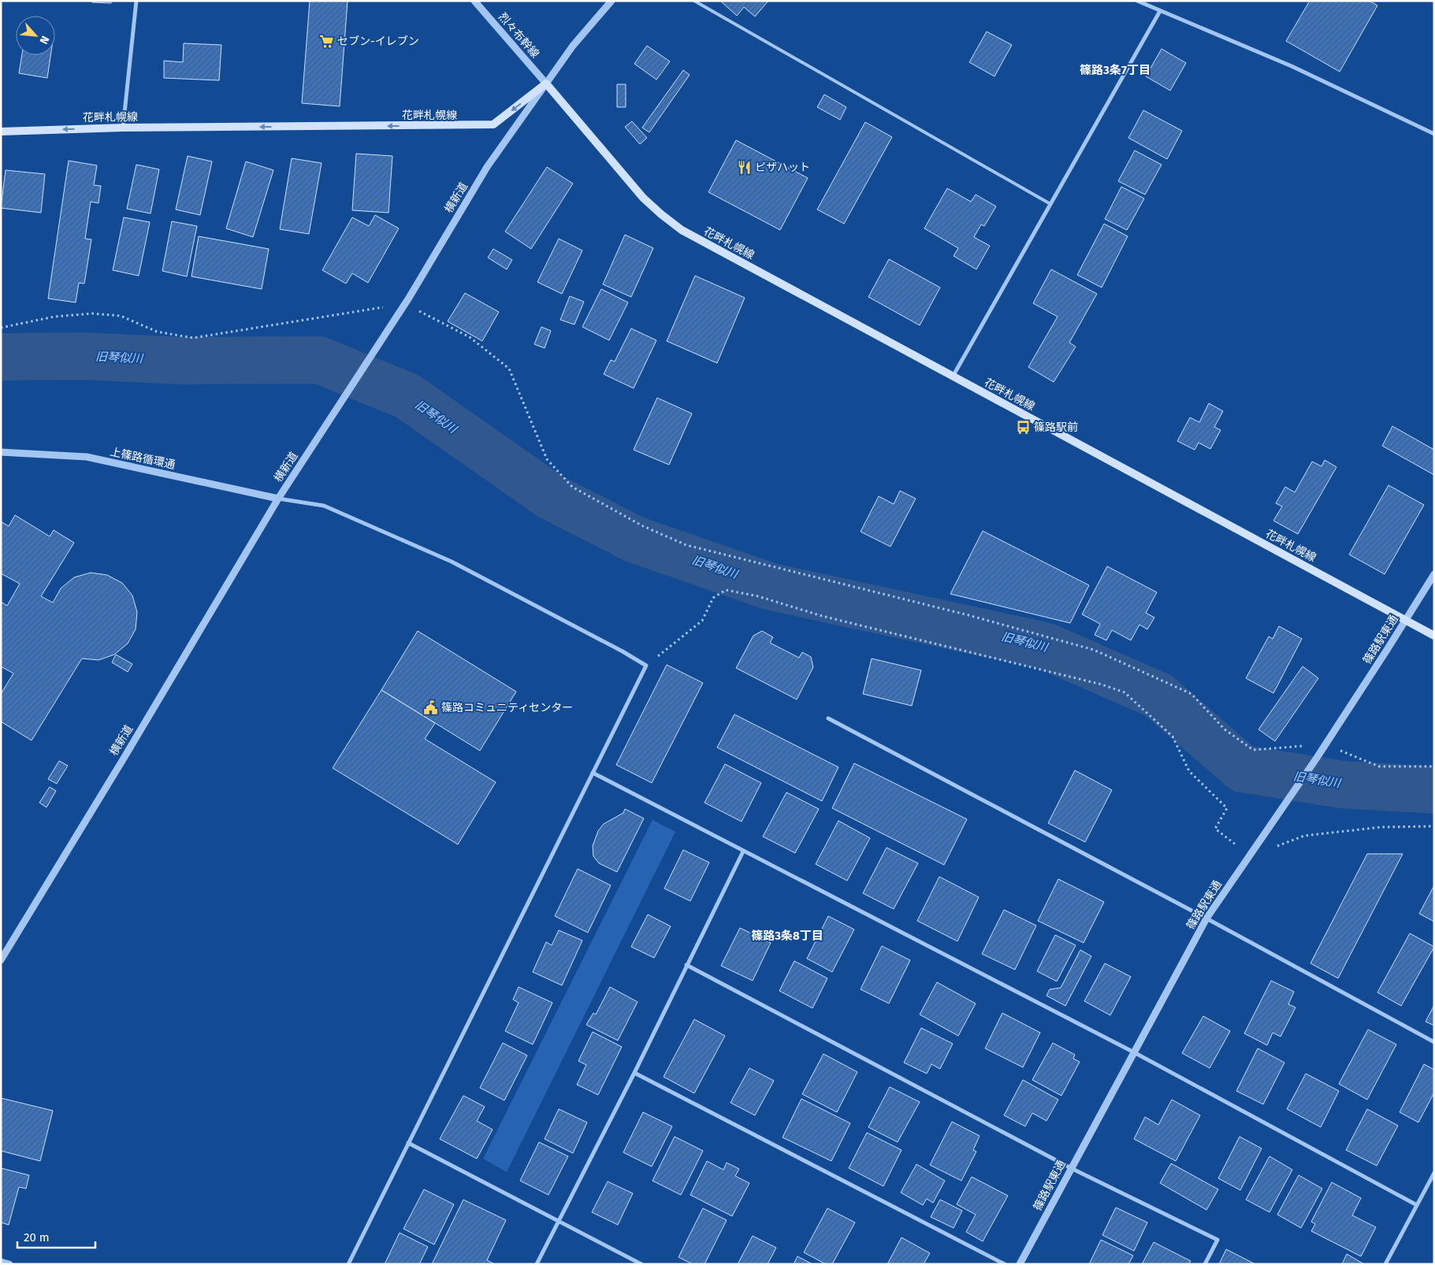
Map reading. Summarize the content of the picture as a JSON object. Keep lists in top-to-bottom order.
{
  "streets": {
    "main road": ["花畔札幌線"],
    "street": [
      "烈々布幹線",
      "横新道",
      "上篠路循環通",
      "篠路駅東通"
    ]
  },
  "crossings": [
    ["烈々布幹線", "花畔札幌線"],
    ["烈々布幹線", "横新道"],
    ["花畔札幌線", "横新道"],
    ["花畔札幌線", "篠路駅東通"],
    ["横新道", "上篠路循環通"]
  ],
  "districts": ["篠路3条7丁目", "篠路3条8丁目"],
  "water": ["旧琴似川"],
  "places": {
    "supermarket": ["セブン-イレブン"],
    "restaurant": ["ピザハット"],
    "bus stop": ["篠路駅前"],
    "public building": ["篠路コミュニティセンター"]
  },
  "scale_bar": "20 m",
  "north": "bottom right"
}
